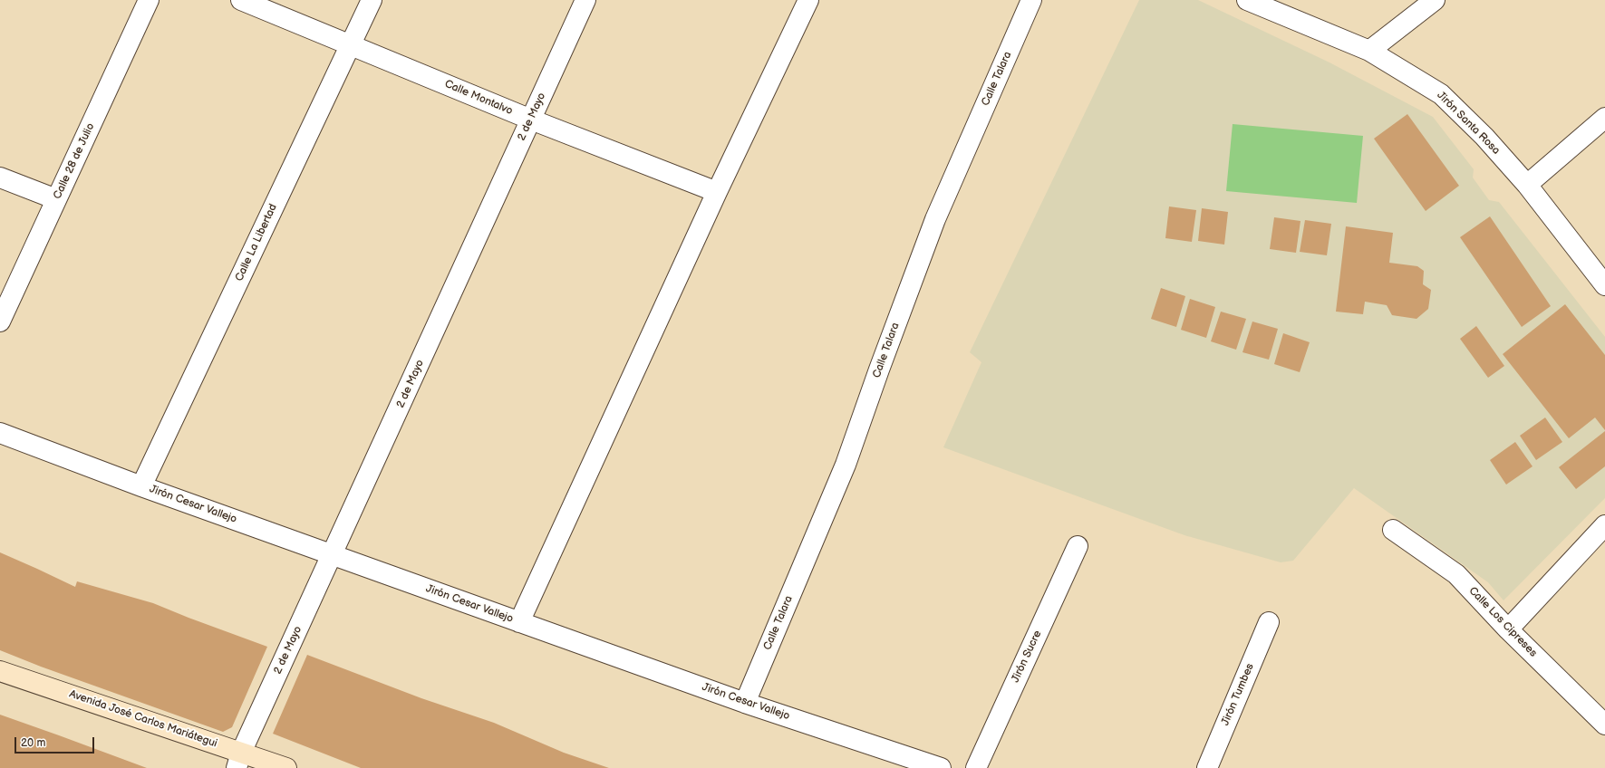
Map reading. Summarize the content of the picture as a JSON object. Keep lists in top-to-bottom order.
{
  "streets": {
    "main road": ["Avenida José Carlos Mariátegui"],
    "street": [
      "Calle Talara",
      "Calle Montalvo",
      "2 de Mayo",
      "Jirón Santa Rosa",
      "Calle 28 de Julio",
      "Calle La Libertad",
      "Jirón Cesar Vallejo",
      "Calle Los Cipreses",
      "Jirón Sucre",
      "Jirón Tumbes"
    ]
  },
  "crossings": [
    ["Calle Talara", "Jirón Cesar Vallejo"],
    ["Calle Montalvo", "2 de Mayo"],
    ["Calle Montalvo", "Calle La Libertad"],
    ["2 de Mayo", "Jirón Cesar Vallejo"],
    ["2 de Mayo", "Avenida José Carlos Mariátegui"],
    ["Calle La Libertad", "Jirón Cesar Vallejo"]
  ],
  "scale_bar": "20 m"
}
